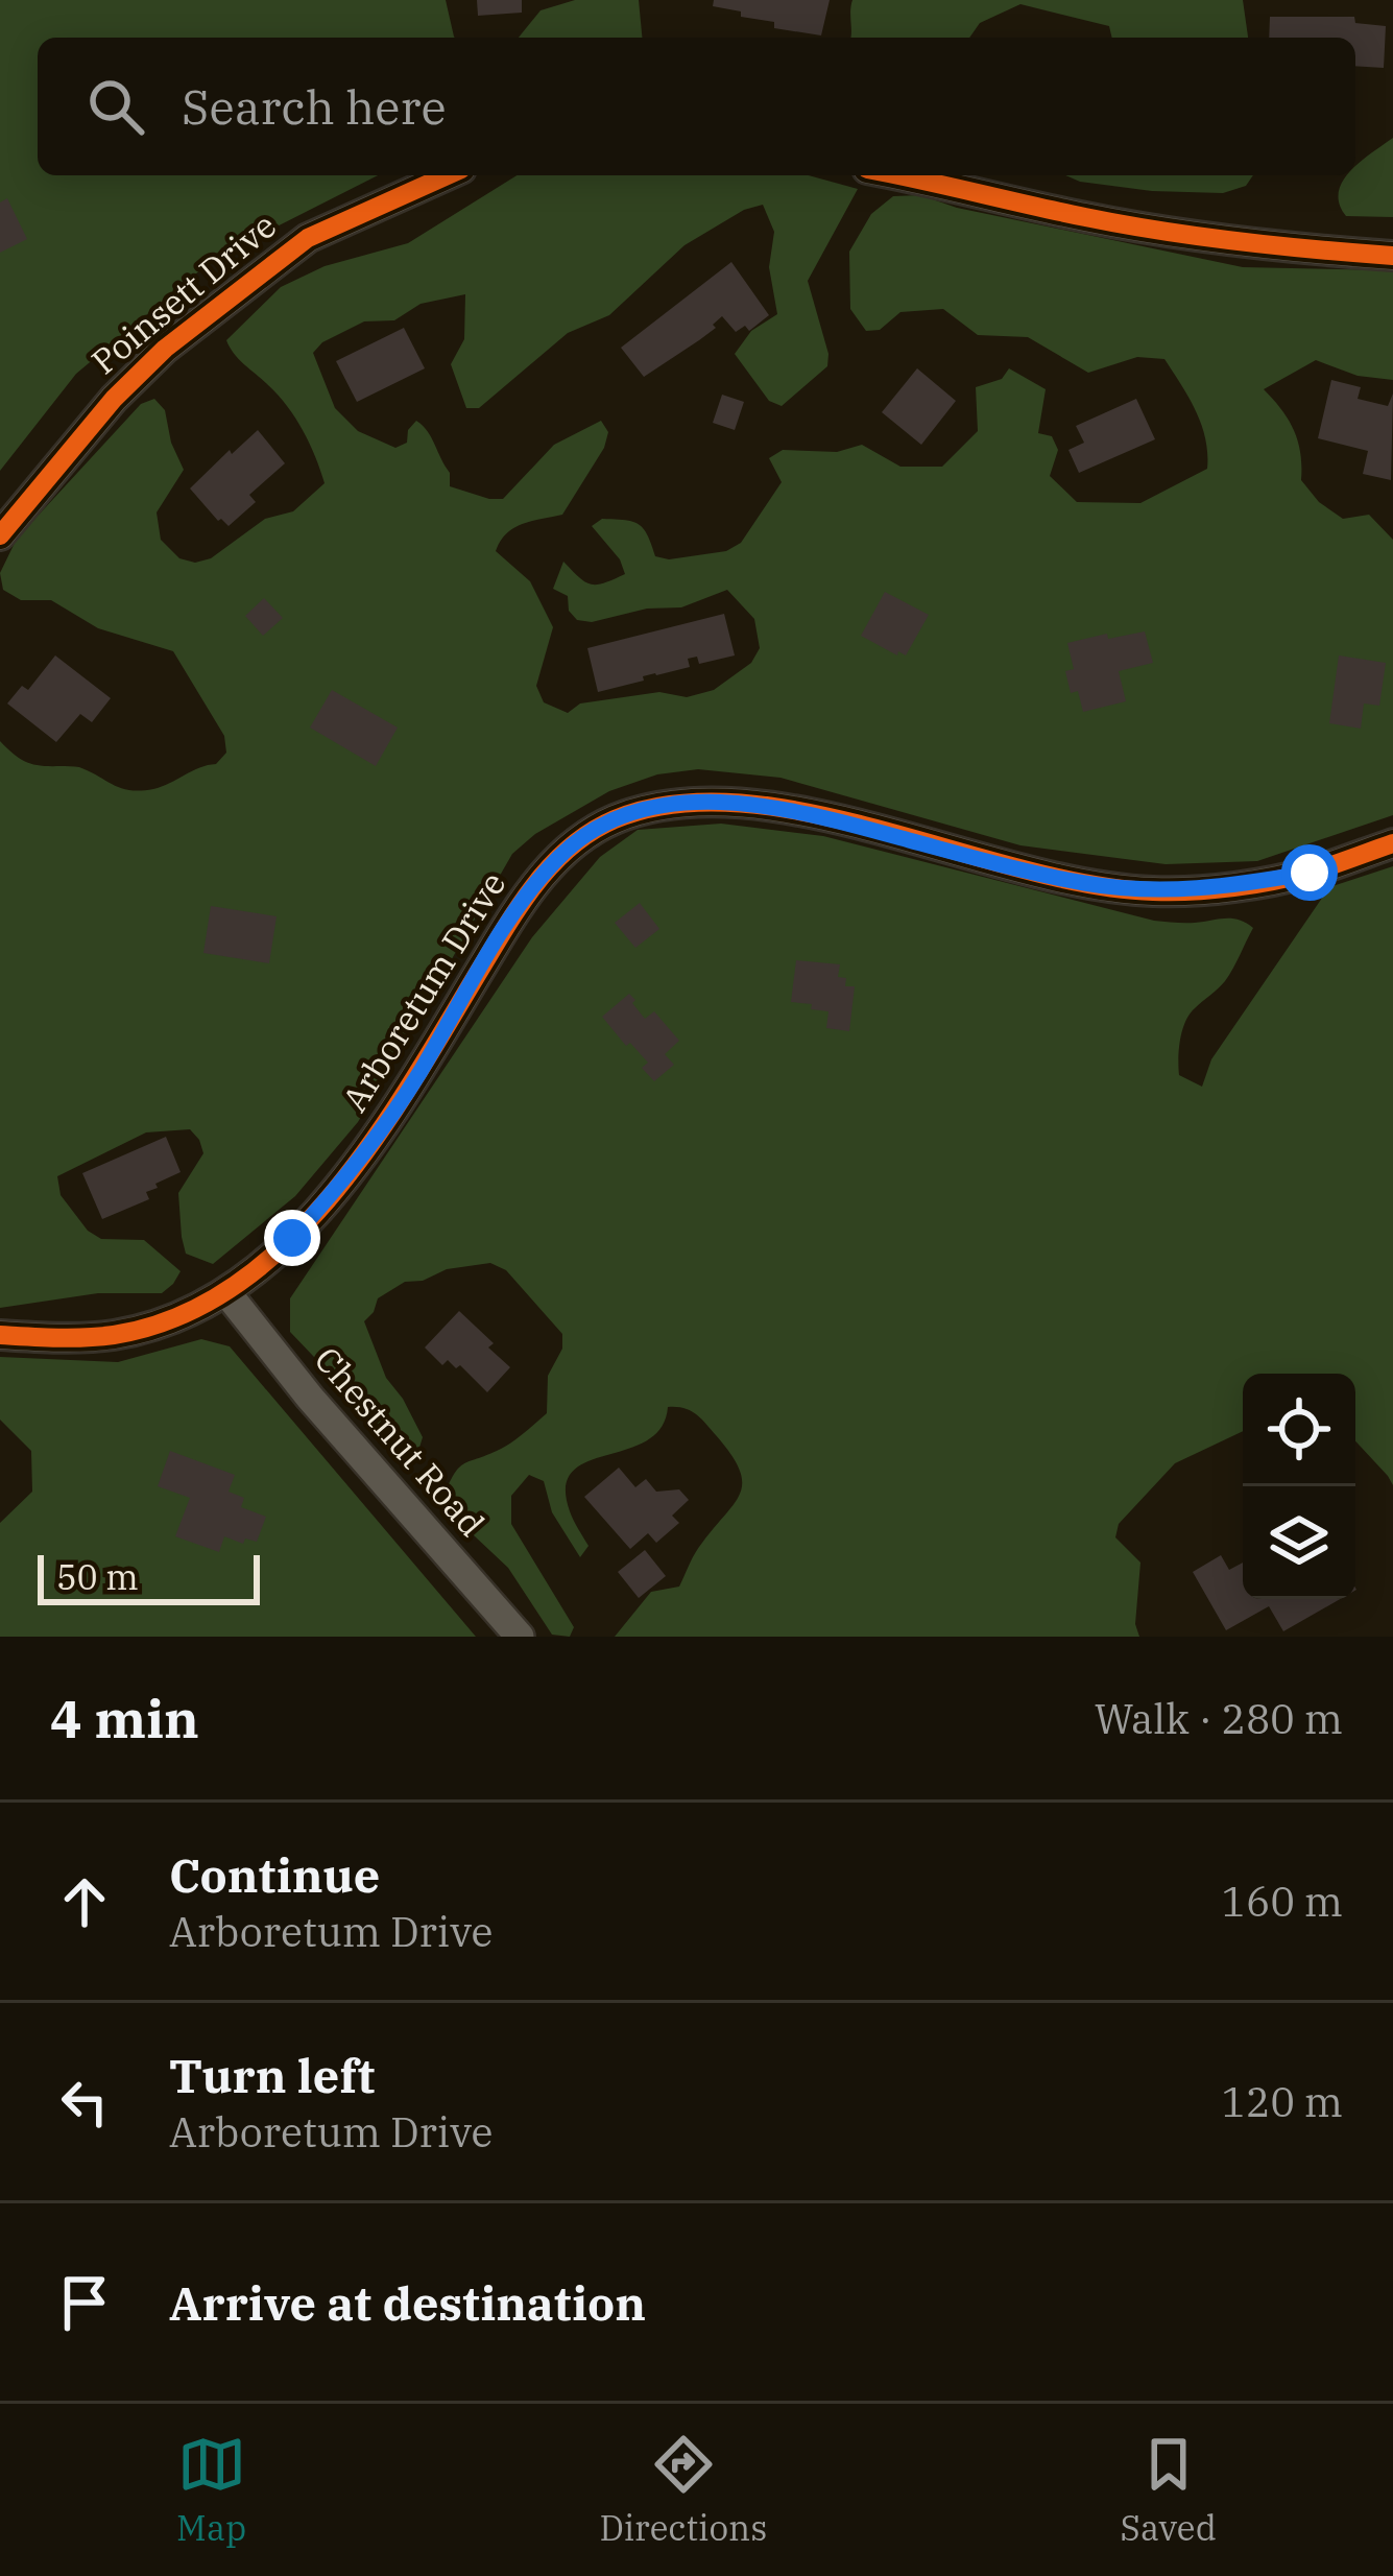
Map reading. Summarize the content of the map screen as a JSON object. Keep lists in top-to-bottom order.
{
  "streets": {
    "street": ["Poinsett Drive", "Arboretum Drive", "Chestnut Road"]
  },
  "crossings": [
    ["Arboretum Drive", "Chestnut Road"]
  ],
  "scale_bar": "50 m",
  "page": {
    "search": "Search here",
    "scale": "50 m",
    "heading": ["4 min", "Walk · 280 m"],
    "list": [
      ["Continue", "Arboretum Drive", "160 m"],
      ["Turn left", "Arboretum Drive", "120 m"],
      "Arrive at destination"
    ],
    "nav": ["Map", "Directions", "Saved"]
  }
}
